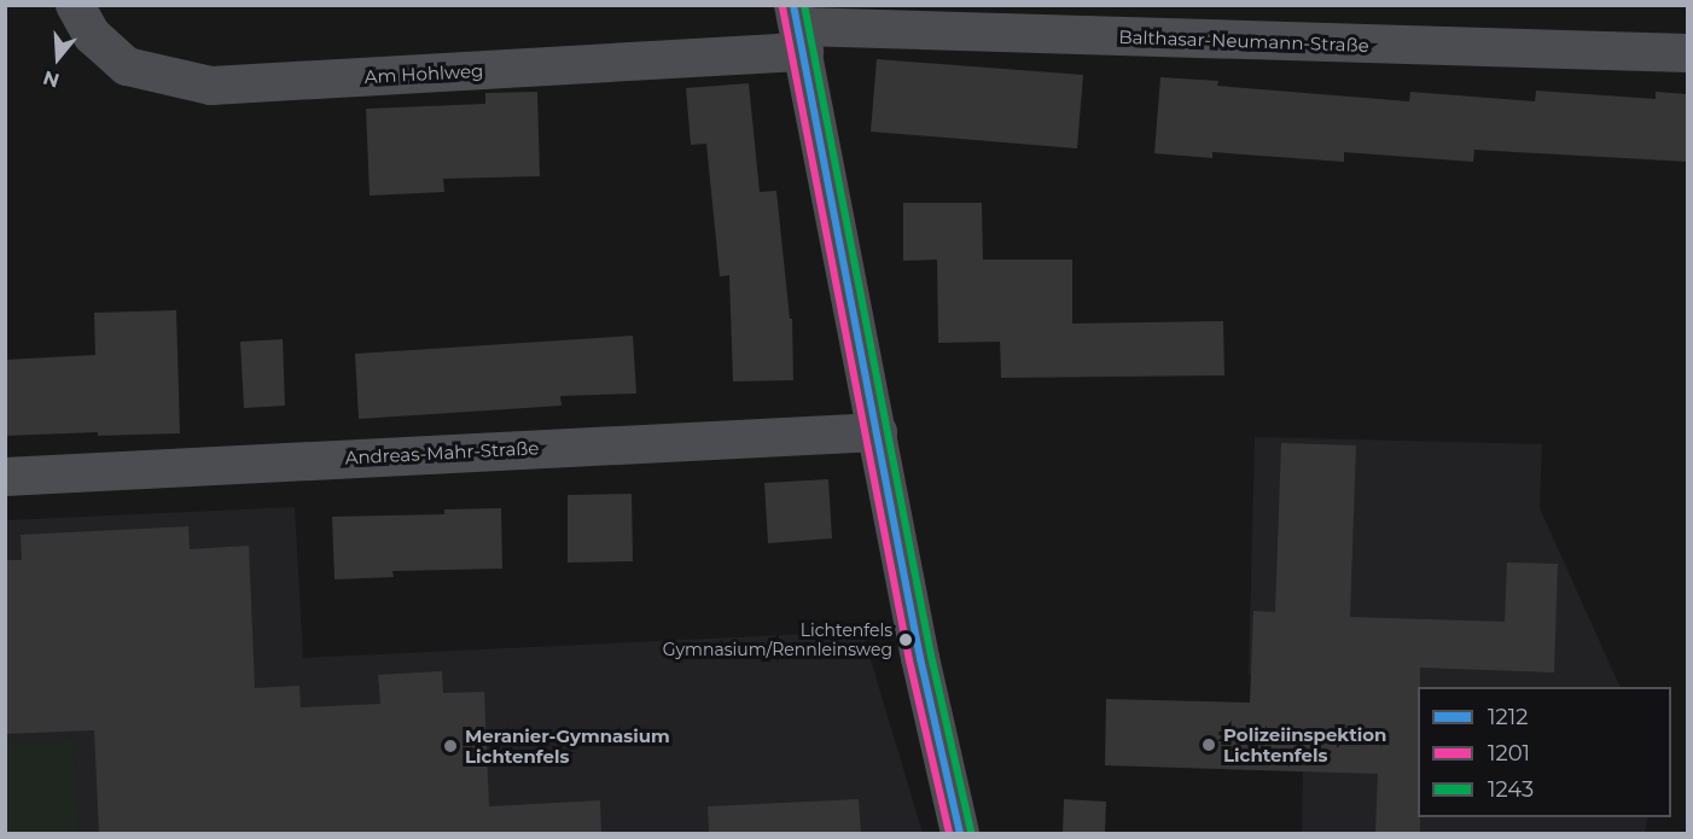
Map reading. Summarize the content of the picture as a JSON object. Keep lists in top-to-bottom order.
{
  "streets": {
    "street": ["Balthasar-Neumann-Straße", "Am Hohlweg", "Andreas-Mahr-Straße"]
  },
  "crossings": [
    ["Balthasar-Neumann-Straße", "Am Hohlweg"]
  ],
  "places": ["Lichtenfels Gymnasium/Rennleinsweg", "Polizeiinspektion Lichtenfels", "Meranier-Gymnasium Lichtenfels"],
  "lines": ["transit line 1212", "transit line 1243", "transit line 1201"],
  "legend": ["1212", "1201", "1243"],
  "north": "bottom"
}
